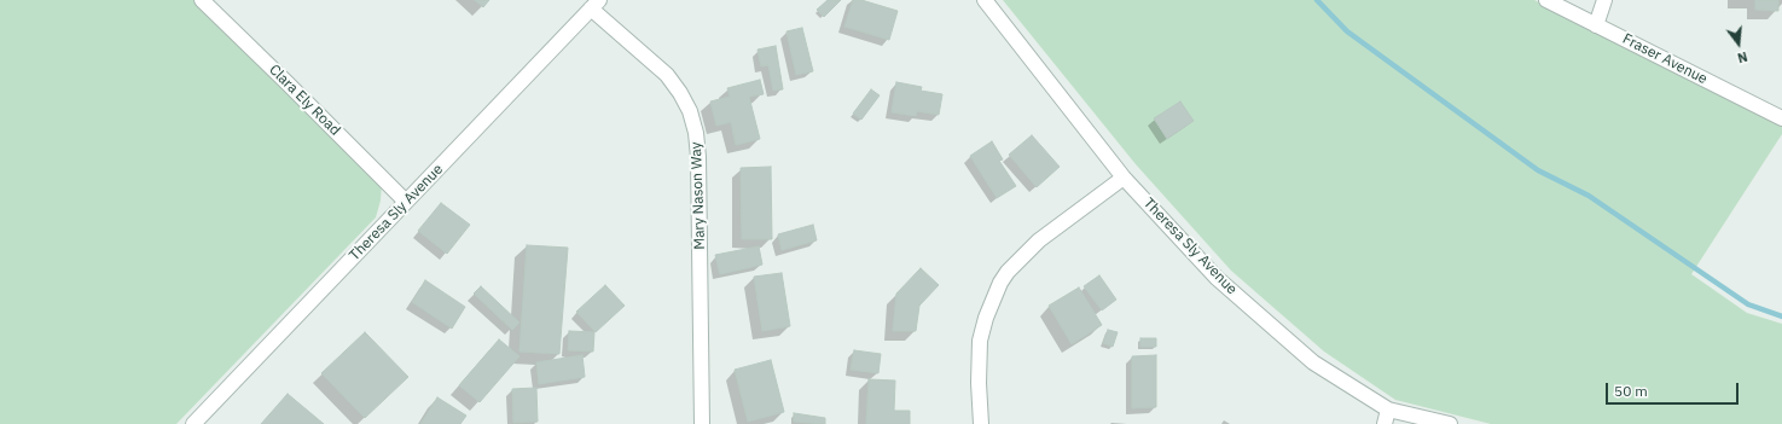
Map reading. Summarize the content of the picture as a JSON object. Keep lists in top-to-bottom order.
{
  "streets": {
    "street": [
      "Fraser Avenue",
      "Clara Ely Road",
      "Mary Nason Way",
      "Theresa Sly Avenue"
    ]
  },
  "crossings": [
    ["Clara Ely Road", "Theresa Sly Avenue"],
    ["Mary Nason Way", "Theresa Sly Avenue"]
  ],
  "scale_bar": "50 m",
  "north": "bottom"
}
